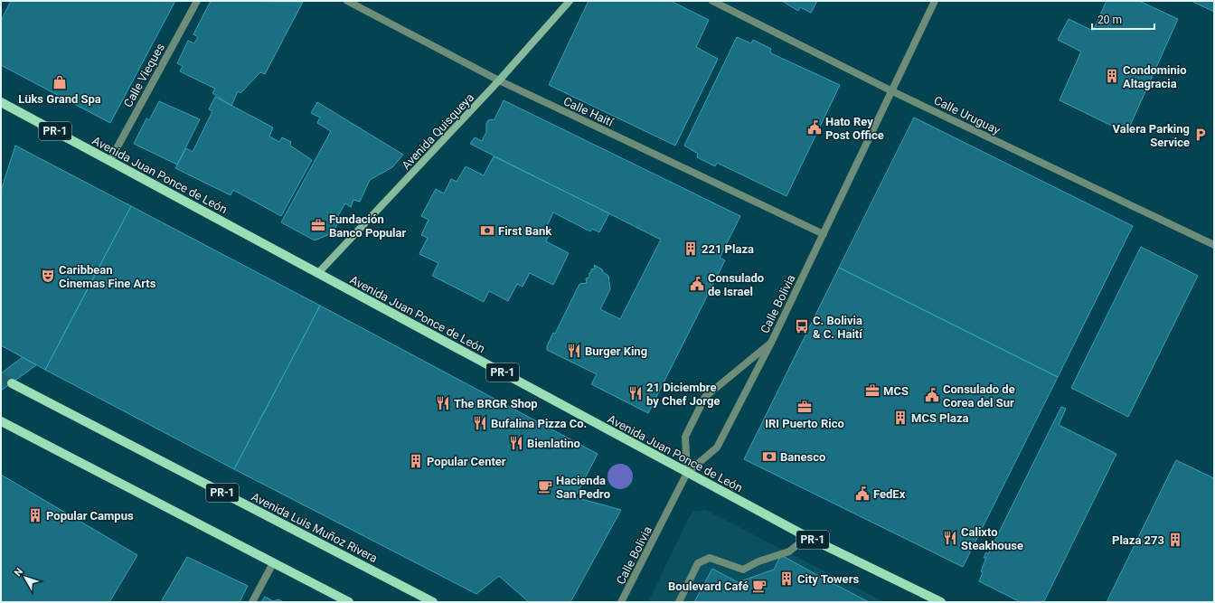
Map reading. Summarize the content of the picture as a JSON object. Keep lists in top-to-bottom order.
{
  "streets": {
    "main road": ["PR-1", "Avenida Juan Ponce de León", "Avenida Luis Muñoz Rivera"],
    "street": [
      "Calle Vieques",
      "Calle Haití",
      "Calle Uruguay",
      "Avenida Quisqueya",
      "Calle Bolivia"
    ]
  },
  "crossings": [
    ["Calle Vieques", "Avenida Juan Ponce de León"],
    ["Calle Haití", "Avenida Quisqueya"],
    ["Calle Haití", "Calle Bolivia"],
    ["Calle Uruguay", "Calle Bolivia"],
    ["Avenida Quisqueya", "Avenida Juan Ponce de León"],
    ["Avenida Juan Ponce de León", "Calle Bolivia"]
  ],
  "places": {
    "building": [
      "Condominio Altagracia",
      "221 Plaza",
      "MCS Plaza",
      "Popular Center",
      "Popular Campus",
      "Plaza 273",
      "City Towers"
    ],
    "shop": ["Lüks Grand Spa"],
    "public building": [
      "Hato Rey Post Office",
      "Consulado de Israel",
      "Consulado de Corea del Sur",
      "FedEx"
    ],
    "parking": ["Valera Parking Service"],
    "office": ["Fundación Banco Popular", "MCS", "IRI Puerto Rico"],
    "bank": ["First Bank", "Banesco"],
    "theatre": ["Caribbean Cinemas Fine Arts"],
    "bus stop": ["C. Bolivia & C. Haití"],
    "restaurant": [
      "Burger King",
      "21 Diciembre by Chef Jorge",
      "The BRGR Shop",
      "Bufalina Pizza Co.",
      "Bienlatino",
      "Calixto Steakhouse"
    ],
    "cafe": ["Hacienda San Pedro", "Boulevard Café"]
  },
  "scale_bar": "20 m",
  "north": "top left"
}
